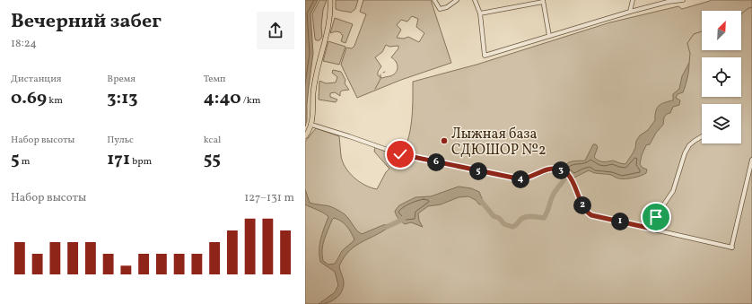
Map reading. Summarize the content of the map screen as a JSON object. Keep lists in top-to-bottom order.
{
  "places": ["Лыжная база СДЮШОР №2"],
  "north": "top right",
  "page": {
    "heading": ["Вечерний забег", "18:24"],
    "stats": [
      ["Дистанция", "0.69 km"],
      ["Время", "3:13"],
      ["Темп", "4:40 /km"],
      ["Набор высоты", "5 m"],
      ["Пульс", "171 bpm"],
      ["kcal", "55"]
    ],
    "pins": [
      "6",
      "3",
      "5",
      "4",
      "2",
      "1"
    ],
    "chart": ["Набор высоты", "127–131 m"]
  }
}
